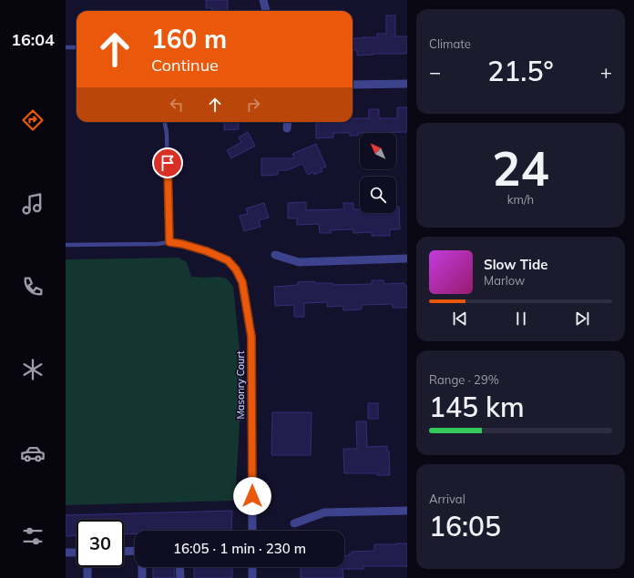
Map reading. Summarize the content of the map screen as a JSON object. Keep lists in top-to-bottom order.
{
  "streets": {
    "street": ["Masonry Court"]
  },
  "north": "top left",
  "page": {
    "tabs": "16:04",
    "tile": [
      "Climate",
      ["24", "km/h"],
      ["Range · 29%", "145 km"],
      ["Arrival", "16:05"]
    ],
    "turn": ["160 m", "Continue"],
    "heat": ["−", "21.5°", "+"],
    "song": ["Slow Tide", "Marlow"],
    "limit": "30",
    "trip": "16:05 · 1 min · 230 m"
  }
}
